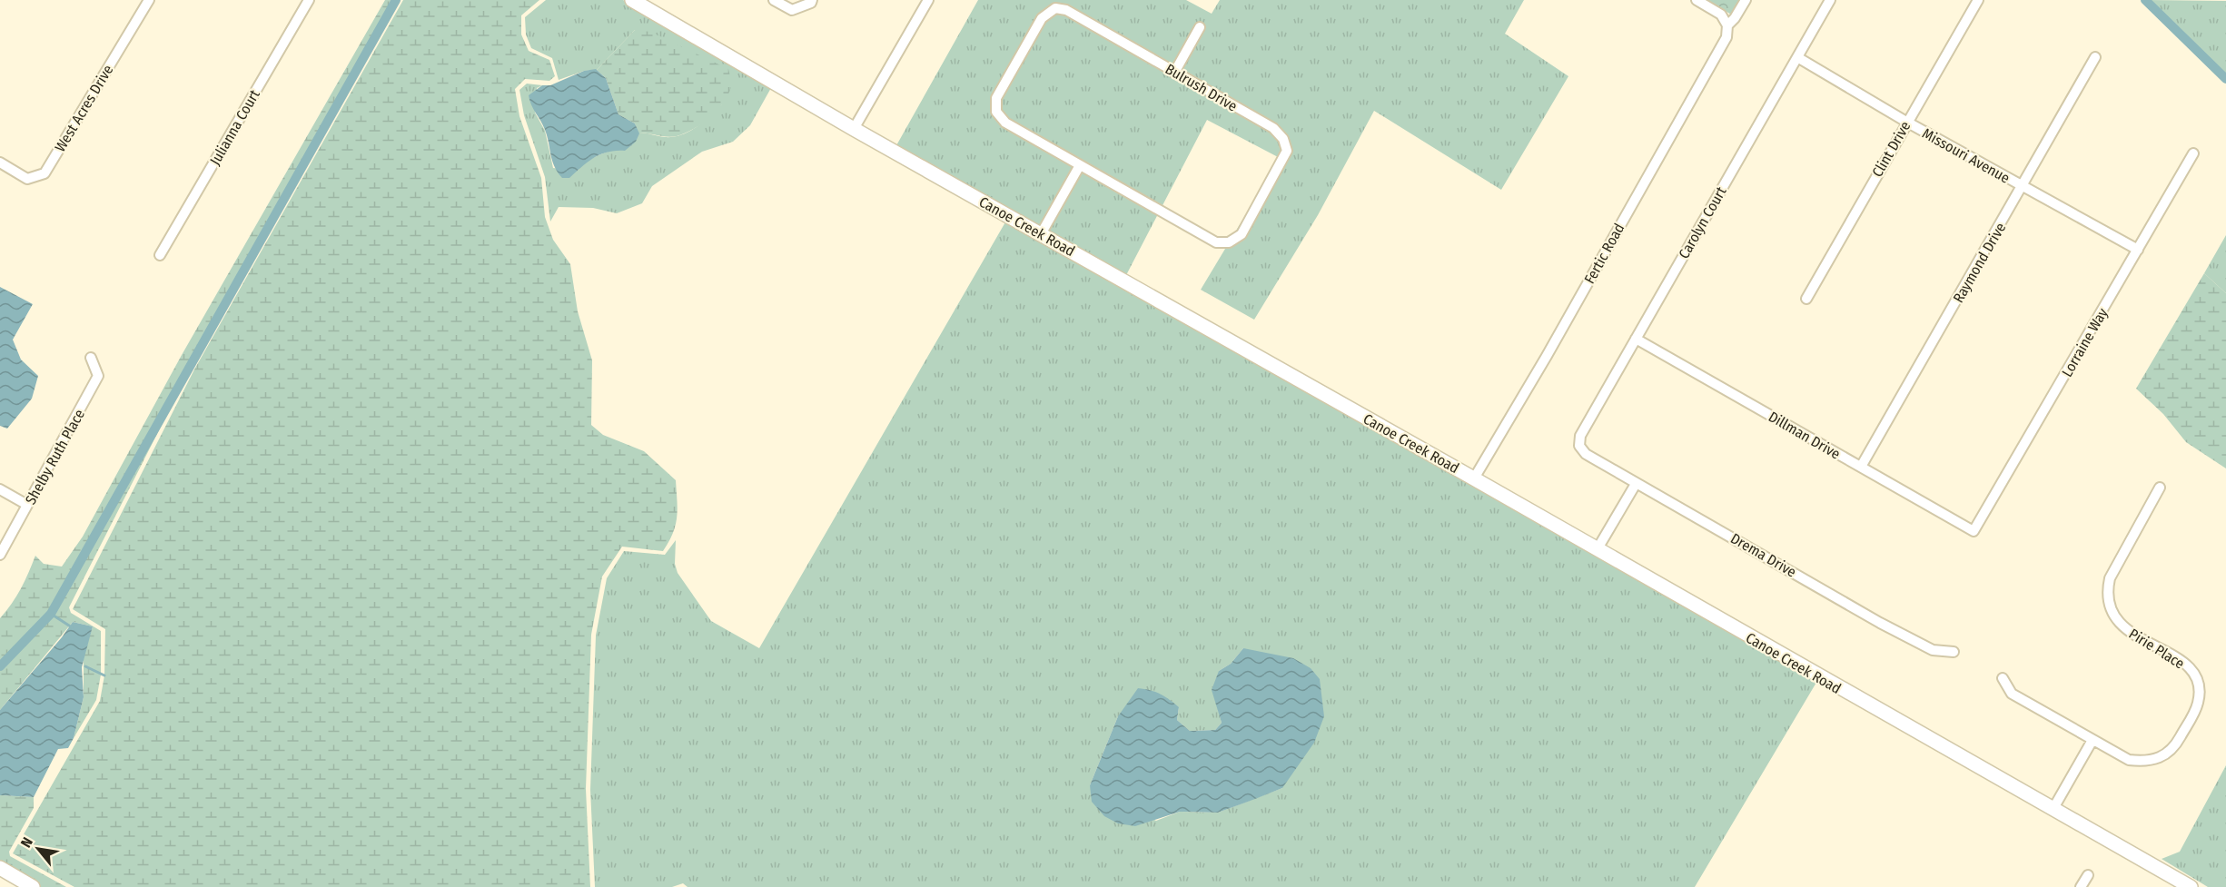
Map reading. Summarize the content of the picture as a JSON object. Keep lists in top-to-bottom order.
{
  "streets": {
    "main road": ["Canoe Creek Road"],
    "street": [
      "Bulrush Drive",
      "West Acres Drive",
      "Julianna Court",
      "Clint Drive",
      "Missouri Avenue",
      "Carolyn Court",
      "Fertic Road",
      "Raymond Drive",
      "Lorraine Way",
      "Dillman Drive",
      "Shelby Ruth Place",
      "Drema Drive",
      "Pirie Place"
    ]
  },
  "crossings": [
    ["Clint Drive", "Missouri Avenue"],
    ["Missouri Avenue", "Carolyn Court"],
    ["Missouri Avenue", "Raymond Drive"],
    ["Missouri Avenue", "Lorraine Way"],
    ["Carolyn Court", "Dillman Drive"],
    ["Carolyn Court", "Drema Drive"],
    ["Canoe Creek Road", "Fertic Road"],
    ["Raymond Drive", "Dillman Drive"],
    ["Lorraine Way", "Dillman Drive"]
  ],
  "north": "top left"
}
